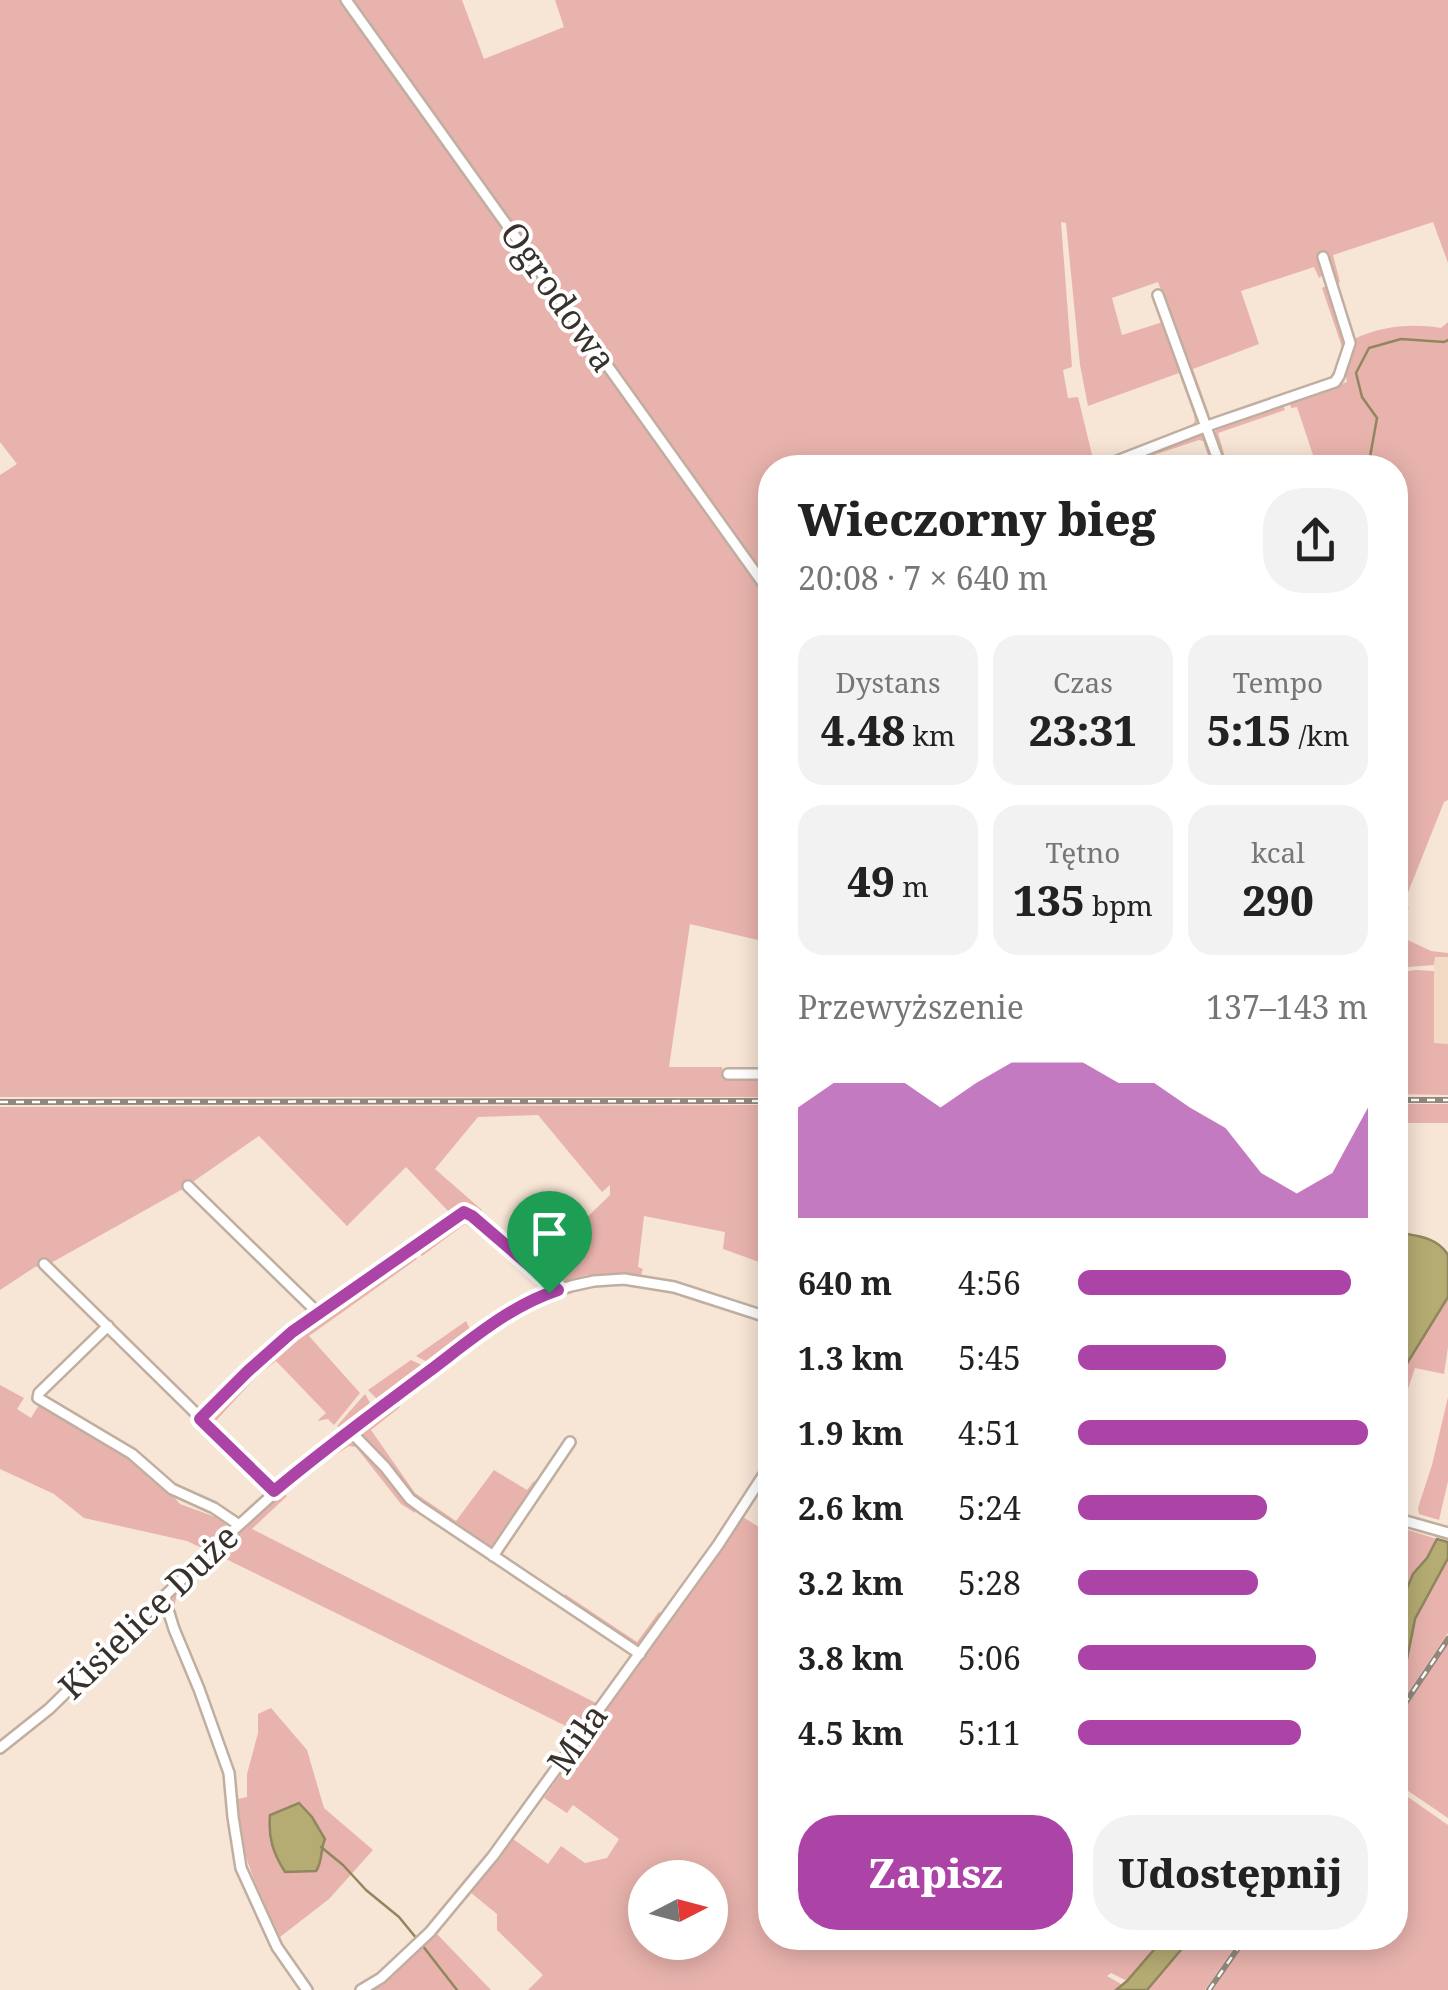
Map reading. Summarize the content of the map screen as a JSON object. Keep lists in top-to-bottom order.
{
  "streets": {
    "street": ["Ogrodowa", "Kisielice Duże", "Miła"]
  },
  "north": "right",
  "page": {
    "heading": ["Wieczorny bieg", "20:08 · 7 × 640 m"],
    "stats": [
      ["Dystans", "4.48 km"],
      ["Czas", "23:31"],
      ["Tempo", "5:15 /km"],
      ["49 m"],
      ["Tętno", "135 bpm"],
      ["kcal", "290"]
    ],
    "chart": ["Przewyższenie", "137–143 m"],
    "list": [
      {
        "name": "640 m",
        "note": "4:56"
      },
      {
        "name": "1.3 km",
        "note": "5:45"
      },
      {
        "name": "1.9 km",
        "note": "4:51"
      },
      {
        "name": "2.6 km",
        "note": "5:24"
      },
      {
        "name": "3.2 km",
        "note": "5:28"
      },
      {
        "name": "3.8 km",
        "note": "5:06"
      },
      {
        "name": "4.5 km",
        "note": "5:11"
      }
    ],
    "buttons": ["Zapisz", "Udostępnij"]
  }
}
